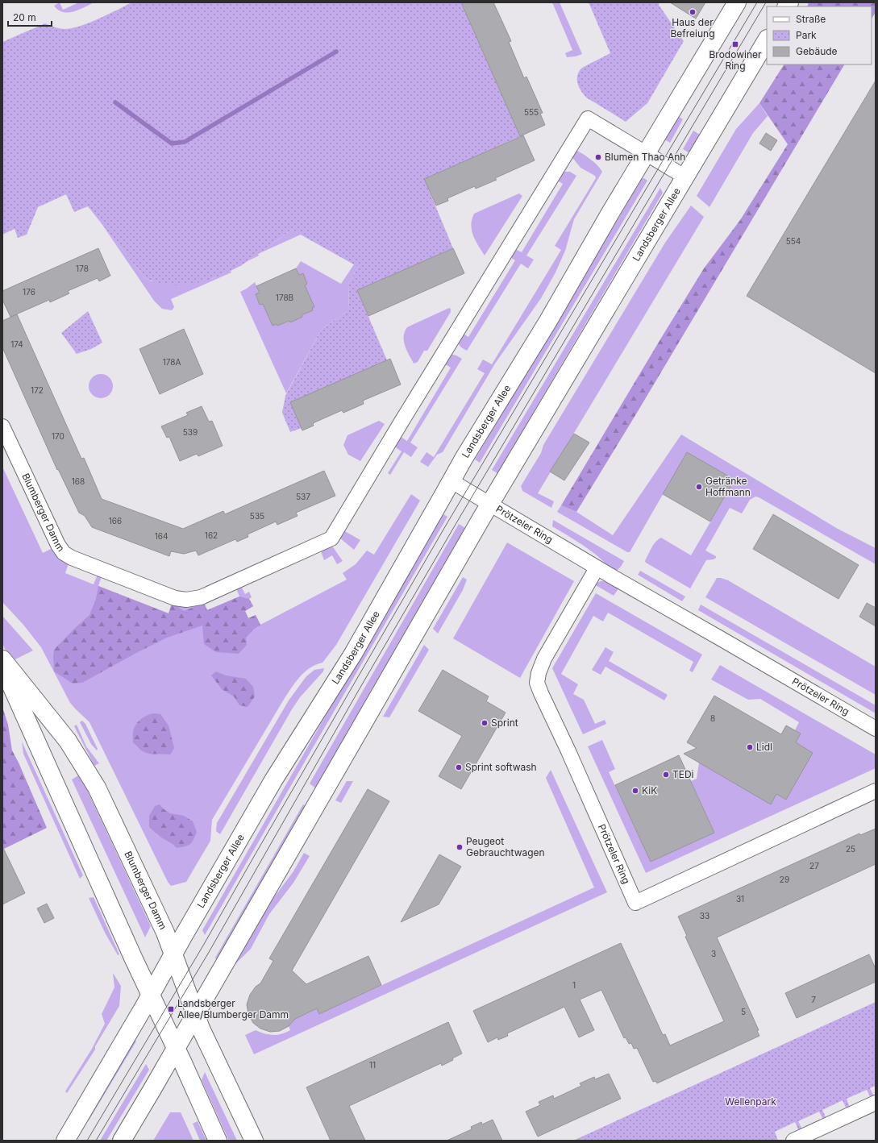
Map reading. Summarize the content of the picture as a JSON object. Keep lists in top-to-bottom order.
{
  "streets": {
    "main road": ["Landsberger Allee", "Blumberger Damm"],
    "street": ["Prötzeler Ring"]
  },
  "crossings": [
    ["Landsberger Allee", "Blumberger Damm"],
    ["Landsberger Allee", "Prötzeler Ring"]
  ],
  "parks": ["Wellenpark"],
  "places": {
    "other": [
      "Haus der Befreiung",
      "Blumen Thao Anh",
      "Getränke Hoffmann",
      "Sprint",
      "Lidl",
      "Sprint softwash",
      "TEDi",
      "KiK",
      "Peugeot Gebrauchtwagen"
    ],
    "transit": ["Brodowiner Ring", "Landsberger Allee/Blumberger Damm"]
  },
  "house_numbers": [
    "555",
    "554",
    "178",
    "176",
    "178B",
    "174",
    "178A",
    "172",
    "539",
    "170",
    "168",
    "537",
    "535",
    "166",
    "162",
    "164",
    "8",
    "25",
    "27",
    "29",
    "31",
    "33",
    "3",
    "1",
    "7",
    "5",
    "11"
  ],
  "legend": ["Straße", "Park", "Gebäude"],
  "scale_bar": "20 m"
}
